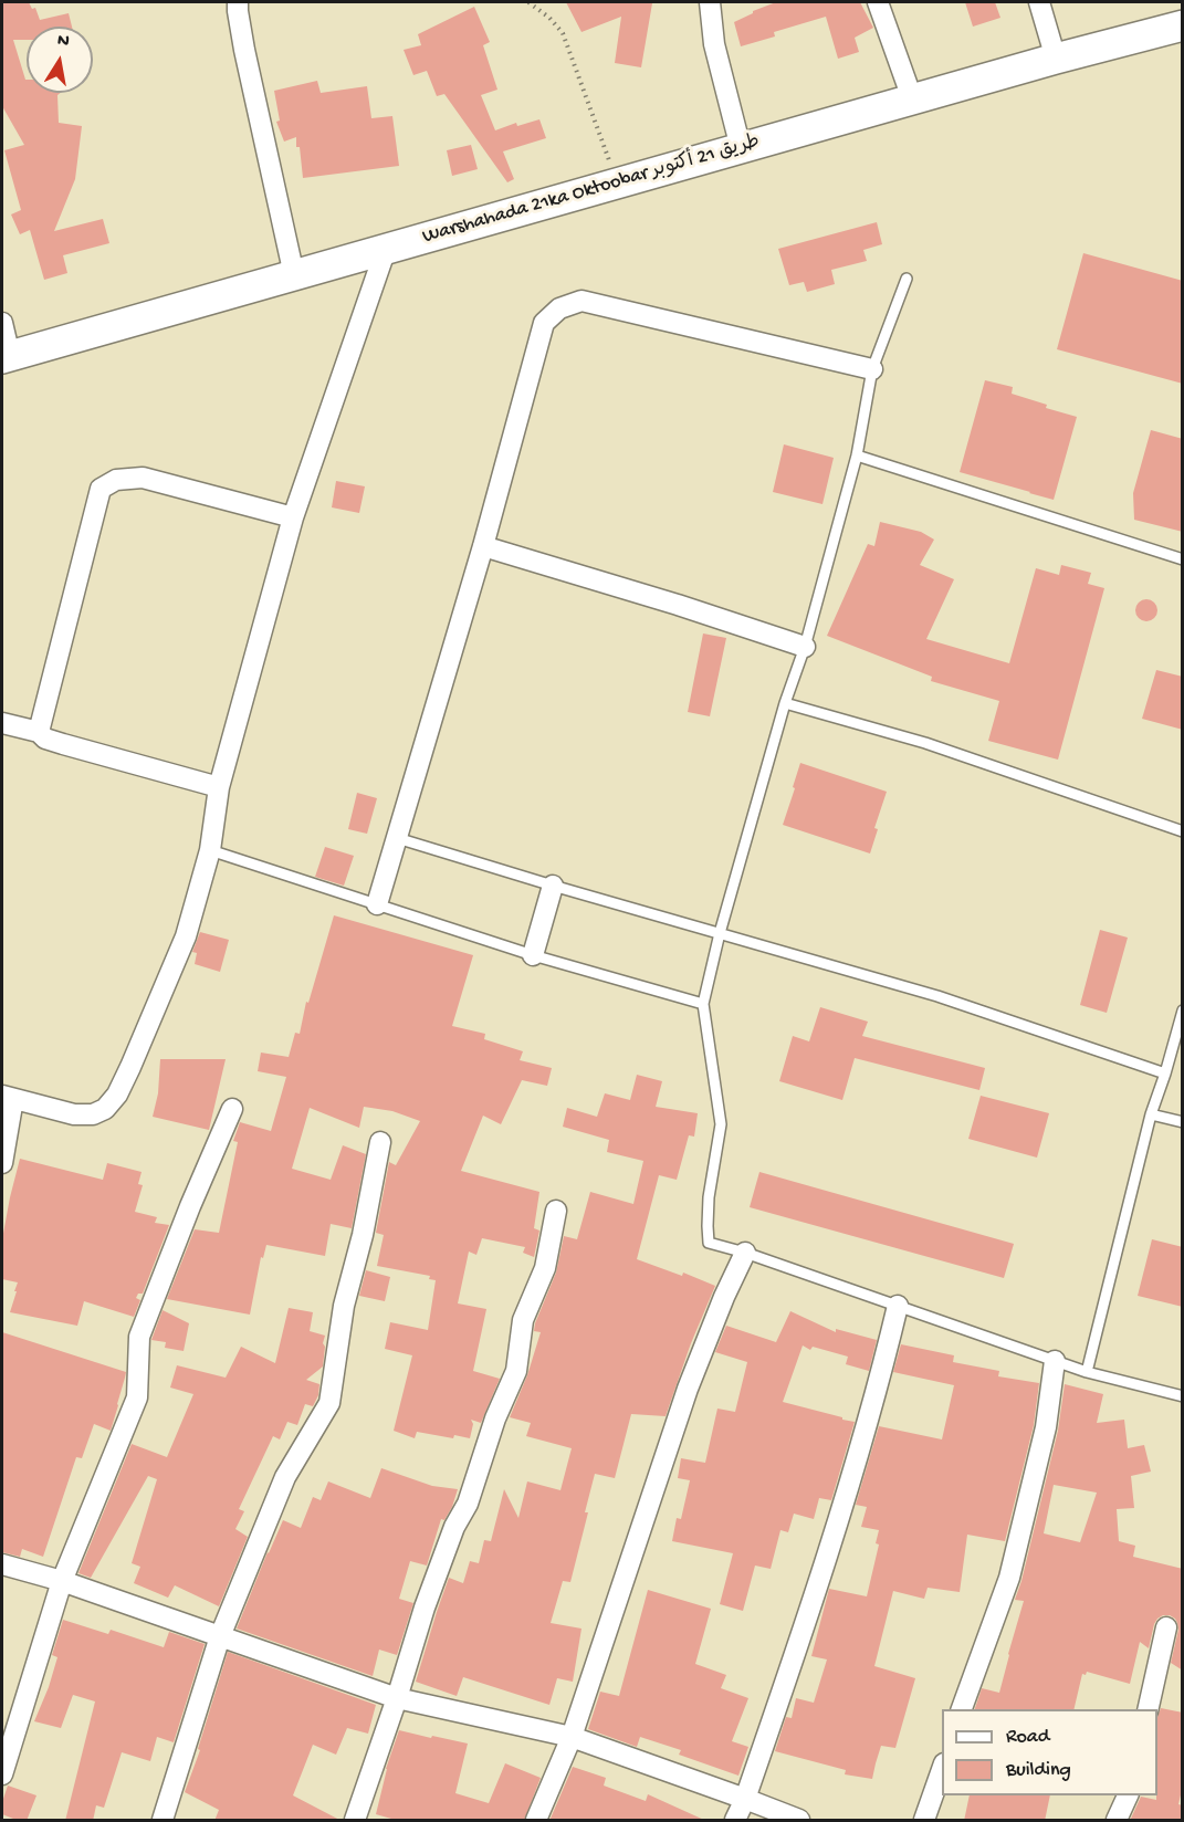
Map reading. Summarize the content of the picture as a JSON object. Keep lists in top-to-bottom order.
{
  "streets": {
    "main road": ["Warshahada 21ka Oktoobar طريق 21 أكتوبر"]
  },
  "legend": ["Road", "Building"],
  "north": "top"
}
